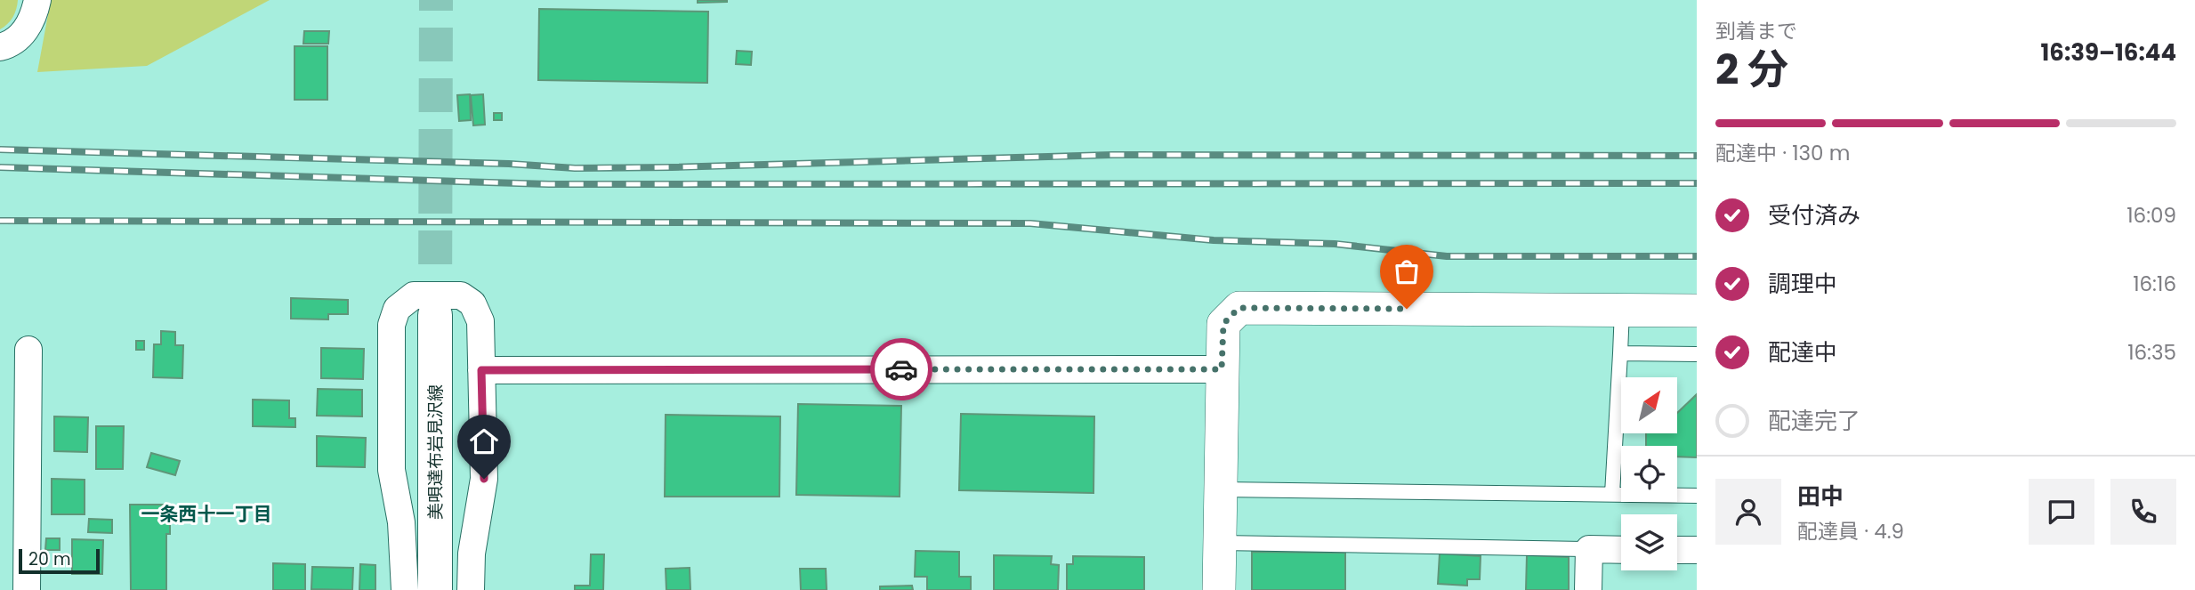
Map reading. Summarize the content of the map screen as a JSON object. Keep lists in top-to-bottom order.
{
  "streets": {
    "main road": ["美唄達布岩見沢線"]
  },
  "districts": ["一条西十一丁目"],
  "scale_bar": "20 m",
  "north": "top right",
  "page": {
    "heading": ["2 分", "到着まで", "16:39–16:44"],
    "panel": ["田中", "配達員 · 4.9"],
    "bar": "配達中 · 130 m",
    "list": [
      ["受付済み", "16:09"],
      ["調理中", "16:16"],
      ["配達中", "16:35"],
      "配達完了"
    ],
    "scale": "20 m"
  }
}
